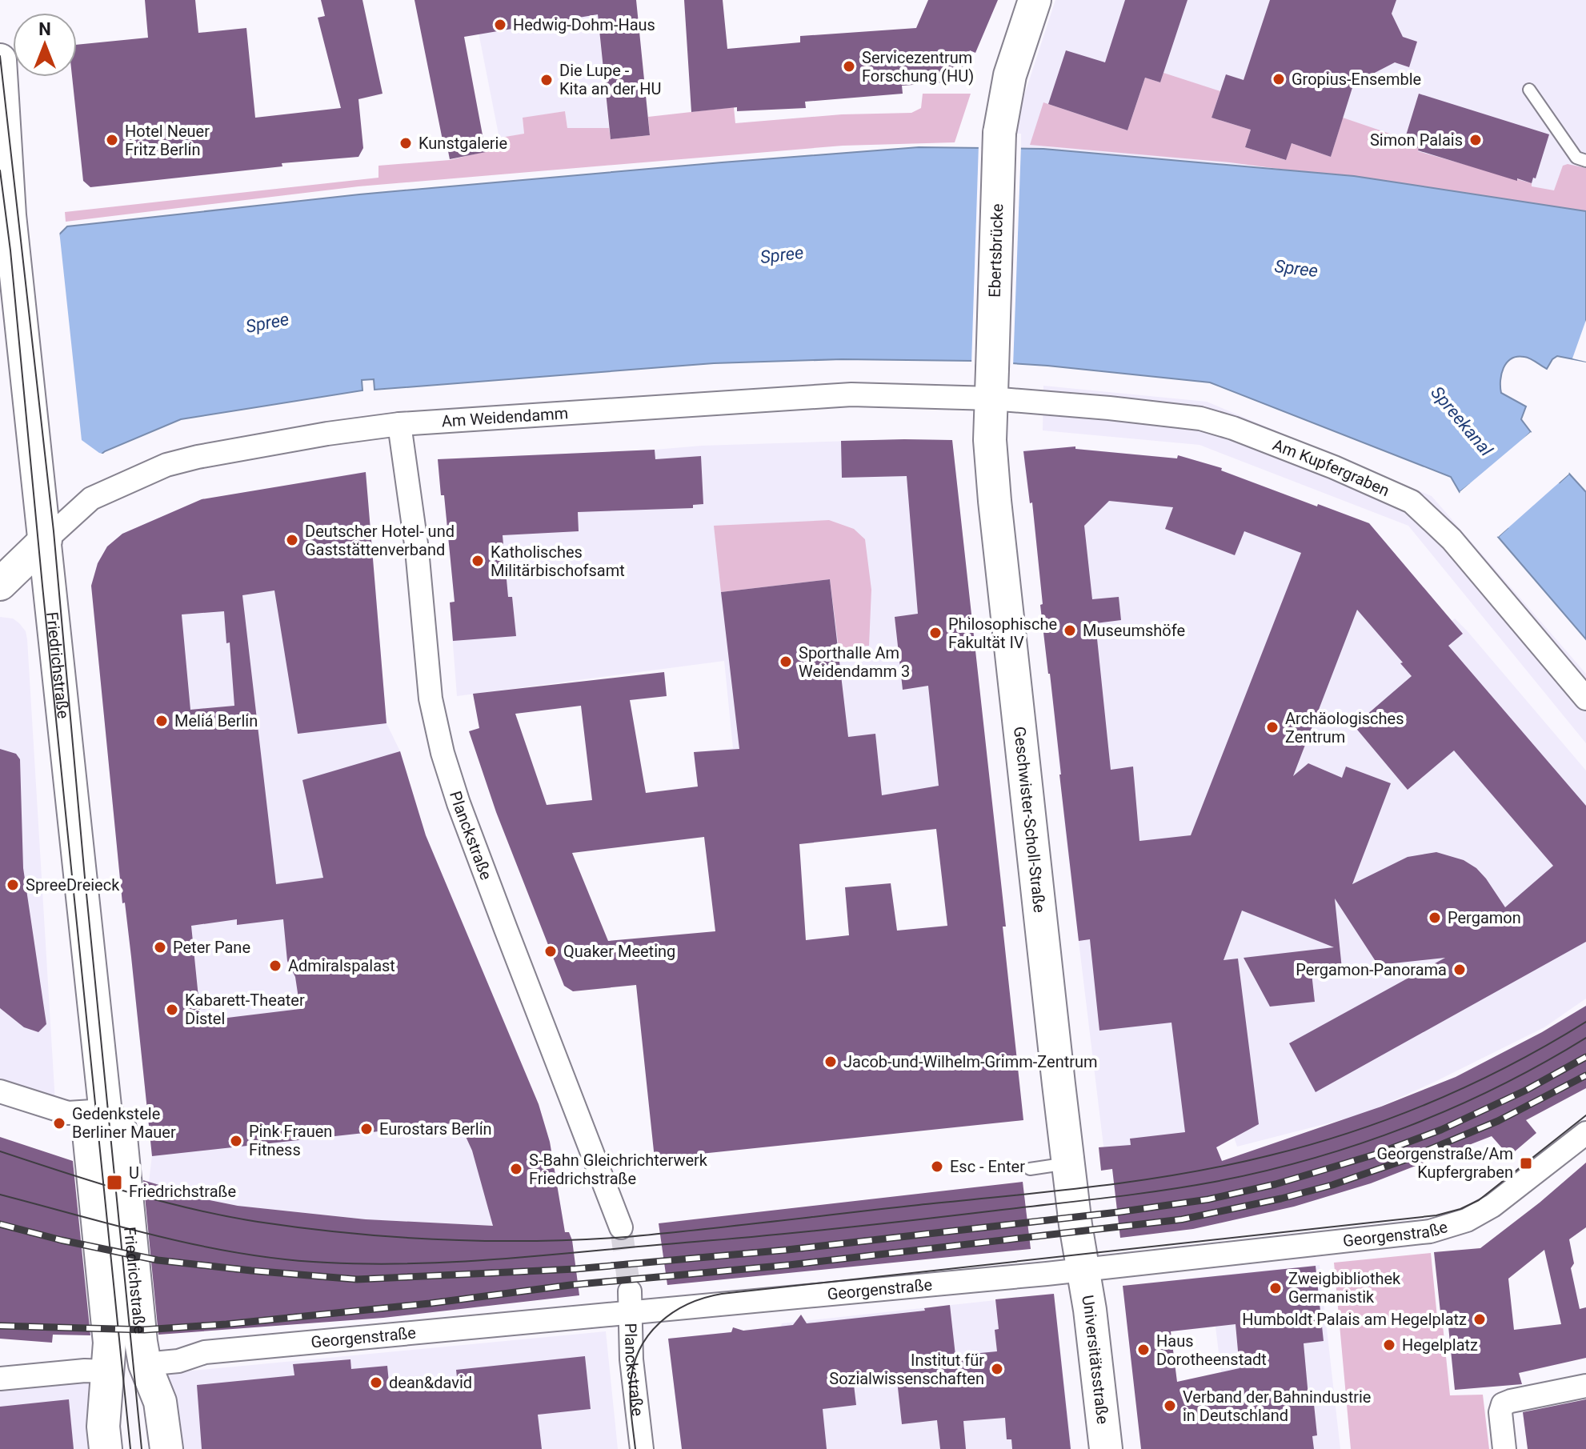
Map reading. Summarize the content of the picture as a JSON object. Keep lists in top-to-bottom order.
{
  "streets": {
    "main road": [
      "Ebertsbrücke",
      "Friedrichstraße",
      "Geschwister-Scholl-Straße",
      "Universitätsstraße"
    ],
    "street": [
      "Am Weidendamm",
      "Am Kupfergraben",
      "Planckstraße",
      "Georgenstraße"
    ]
  },
  "crossings": [
    ["Ebertsbrücke", "Am Weidendamm"],
    ["Ebertsbrücke", "Am Kupfergraben"],
    ["Ebertsbrücke", "Geschwister-Scholl-Straße"],
    ["Am Weidendamm", "Am Kupfergraben"],
    ["Am Weidendamm", "Friedrichstraße"],
    ["Am Weidendamm", "Geschwister-Scholl-Straße"],
    ["Am Weidendamm", "Planckstraße"],
    ["Am Kupfergraben", "Geschwister-Scholl-Straße"],
    ["Friedrichstraße", "Georgenstraße"],
    ["Geschwister-Scholl-Straße", "Georgenstraße"],
    ["Geschwister-Scholl-Straße", "Universitätsstraße"],
    ["Planckstraße", "Georgenstraße"],
    ["Georgenstraße", "Universitätsstraße"]
  ],
  "water": ["Spree", "Spreekanal"],
  "places": {
    "other": [
      "Hedwig-Dohm-Haus",
      "Servicezentrum Forschung (HU)",
      "Gropius-Ensemble",
      "Die Lupe - Kita an der HU",
      "Hotel Neuer Fritz Berlin",
      "Simon Palais",
      "Kunstgalerie",
      "Deutscher Hotel- und Gaststättenverband",
      "Katholisches Militärbischofsamt",
      "Museumshöfe",
      "Philosophische Fakultät IV",
      "Sporthalle Am Weidendamm 3",
      "Meliá Berlin",
      "Archäologisches Zentrum",
      "SpreeDreieck",
      "Pergamon",
      "Peter Pane",
      "Quaker Meeting",
      "Admiralspalast",
      "Pergamon-Panorama",
      "Kabarett-Theater Distel",
      "Jacob-und-Wilhelm-Grimm-Zentrum",
      "Gedenkstele Berliner Mauer",
      "Eurostars Berlin",
      "Pink Frauen Fitness",
      "Esc - Enter",
      "S-Bahn Gleichrichterwerk Friedrichstraße",
      "Zweigbibliothek Germanistik",
      "Humboldt Palais am Hegelplatz",
      "Hegelplatz",
      "Haus Dorotheenstadt",
      "Institut für Sozialwissenschaften",
      "dean&david",
      "Verband der Bahnindustrie in Deutschland"
    ],
    "transit": ["Georgenstraße/Am Kupfergraben", "U Friedrichstraße"]
  },
  "north": "top"
}
